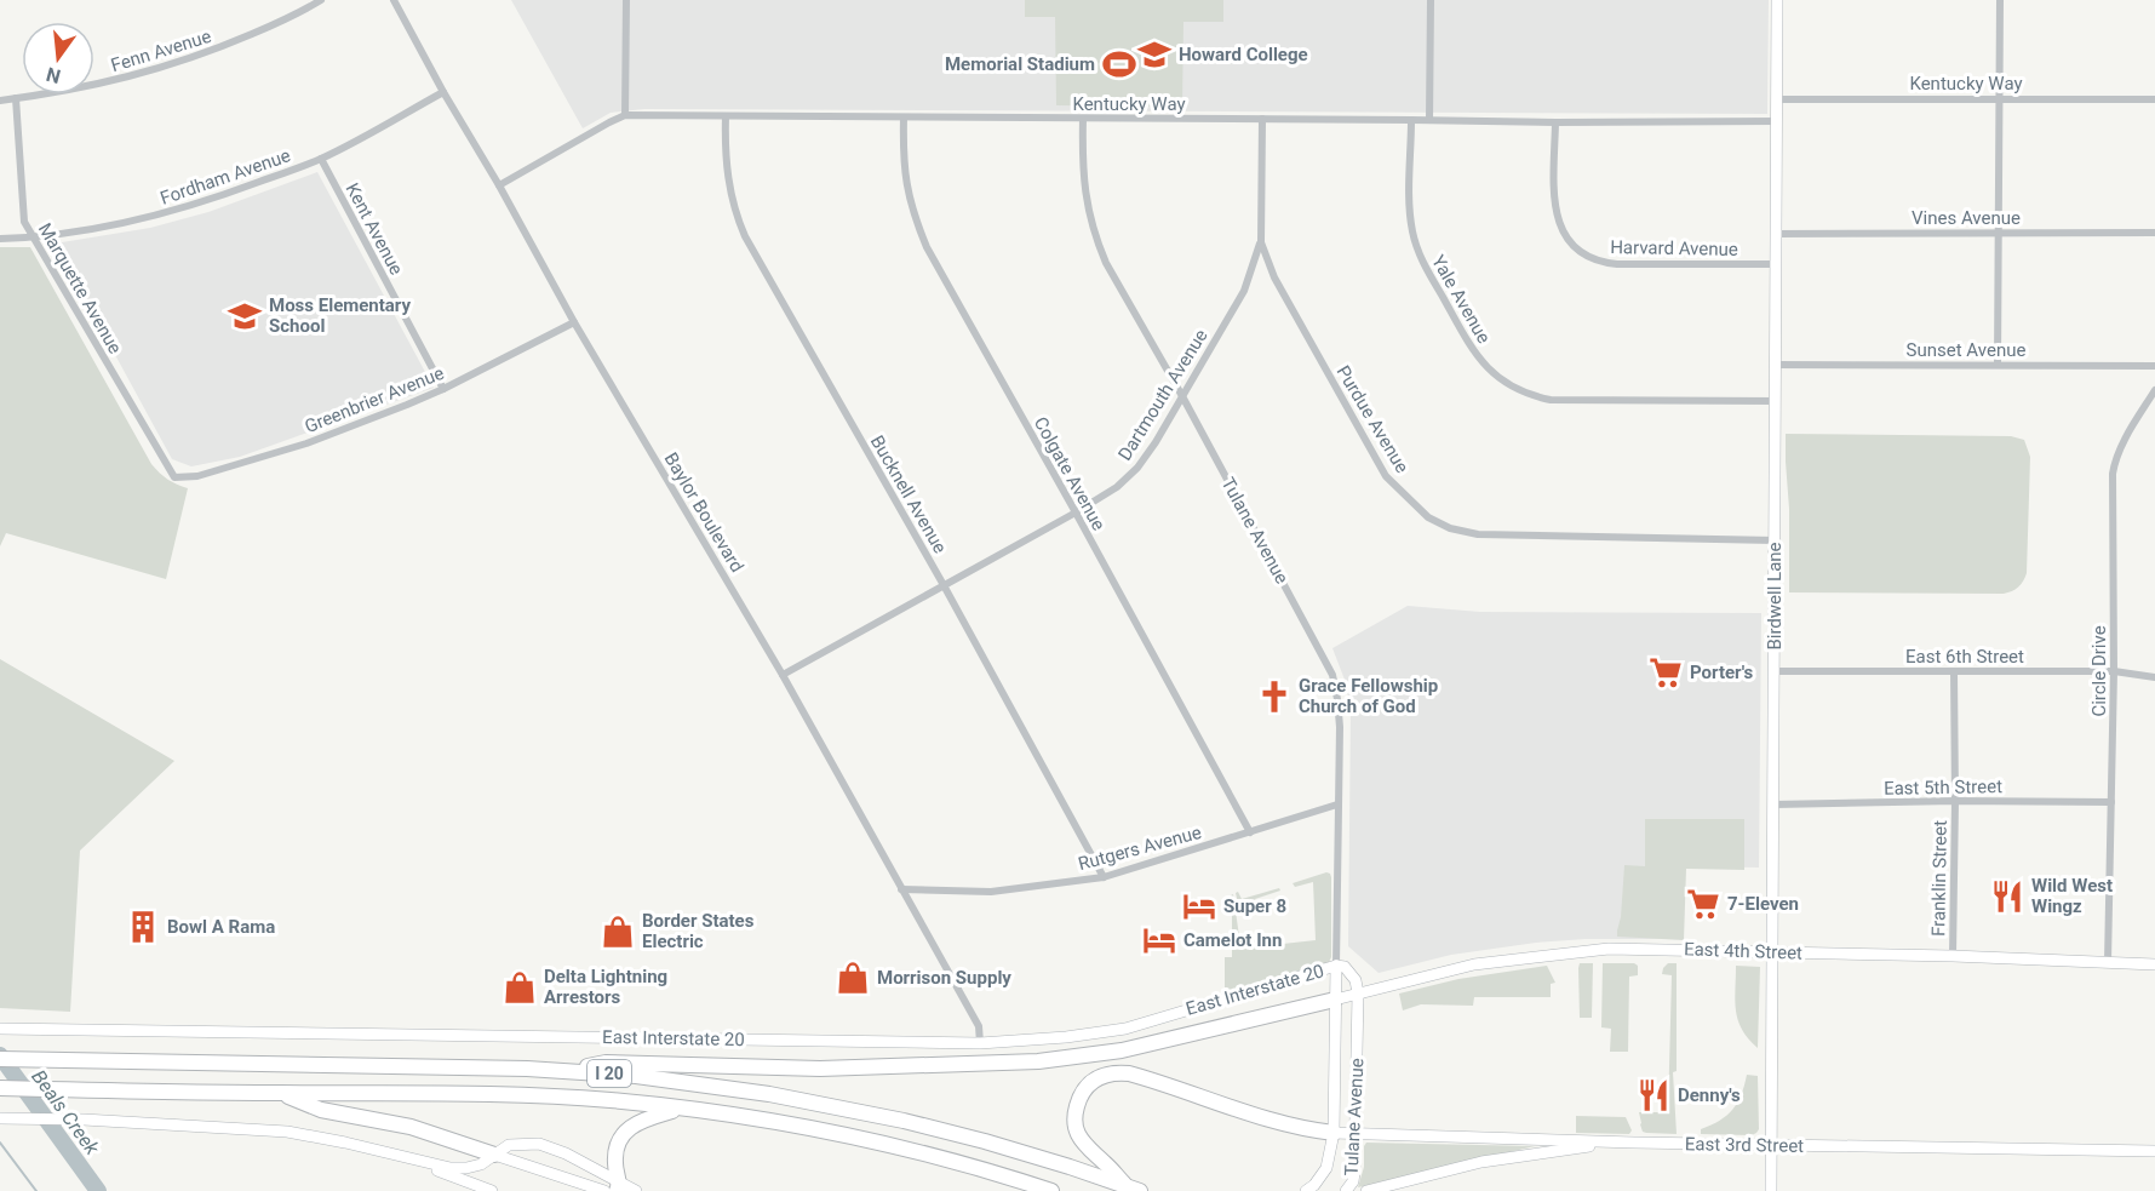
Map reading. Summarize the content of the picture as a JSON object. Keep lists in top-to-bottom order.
{
  "streets": {
    "highway": ["I 20"],
    "main road": [
      "Tulane Avenue",
      "Birdwell Lane",
      "East 4th Street",
      "East Interstate 20",
      "East 3rd Street"
    ],
    "street": [
      "Fenn Avenue",
      "Kentucky Way",
      "Fordham Avenue",
      "Vines Avenue",
      "Kent Avenue",
      "Harvard Avenue",
      "Marquette Avenue",
      "Yale Avenue",
      "Sunset Avenue",
      "Dartmouth Avenue",
      "Greenbrier Avenue",
      "Purdue Avenue",
      "Colgate Avenue",
      "Bucknell Avenue",
      "Baylor Boulevard",
      "East 6th Street",
      "Circle Drive",
      "East 5th Street",
      "Rutgers Avenue",
      "Franklin Street"
    ]
  },
  "crossings": [
    ["Fenn Avenue", "Marquette Avenue"],
    ["Kentucky Way", "Harvard Avenue"],
    ["Kentucky Way", "Yale Avenue"],
    ["Kentucky Way", "Purdue Avenue"],
    ["Kentucky Way", "Colgate Avenue"],
    ["Kentucky Way", "Bucknell Avenue"],
    ["Kentucky Way", "Baylor Boulevard"],
    ["Kentucky Way", "Tulane Avenue"],
    ["Kentucky Way", "Birdwell Lane"],
    ["Fordham Avenue", "Kent Avenue"],
    ["Fordham Avenue", "Marquette Avenue"],
    ["Fordham Avenue", "Baylor Boulevard"],
    ["Vines Avenue", "Birdwell Lane"],
    ["Kent Avenue", "Greenbrier Avenue"],
    ["Harvard Avenue", "Birdwell Lane"],
    ["Marquette Avenue", "Greenbrier Avenue"],
    ["Yale Avenue", "Birdwell Lane"],
    ["Sunset Avenue", "Birdwell Lane"],
    ["Dartmouth Avenue", "Purdue Avenue"],
    ["Dartmouth Avenue", "Colgate Avenue"],
    ["Dartmouth Avenue", "Bucknell Avenue"],
    ["Dartmouth Avenue", "Baylor Boulevard"],
    ["Dartmouth Avenue", "Tulane Avenue"],
    ["Greenbrier Avenue", "Baylor Boulevard"],
    ["Purdue Avenue", "Birdwell Lane"],
    ["Colgate Avenue", "Rutgers Avenue"],
    ["Bucknell Avenue", "Rutgers Avenue"],
    ["Baylor Boulevard", "Rutgers Avenue"],
    ["Baylor Boulevard", "East Interstate 20"],
    ["Tulane Avenue", "Rutgers Avenue"],
    ["Tulane Avenue", "East 4th Street"],
    ["Tulane Avenue", "East Interstate 20"],
    ["Tulane Avenue", "East 3rd Street"],
    ["Birdwell Lane", "East 6th Street"],
    ["Birdwell Lane", "East 5th Street"],
    ["Birdwell Lane", "East 4th Street"],
    ["Birdwell Lane", "East 3rd Street"],
    ["East 6th Street", "Circle Drive"],
    ["East 6th Street", "Franklin Street"],
    ["Circle Drive", "East 5th Street"],
    ["Circle Drive", "East 4th Street"],
    ["East 5th Street", "Franklin Street"],
    ["Franklin Street", "East 4th Street"]
  ],
  "water": ["Beals Creek"],
  "places": {
    "school or university": ["Howard College", "Moss Elementary School"],
    "sports": ["Memorial Stadium"],
    "supermarket": ["Porter's", "7-Eleven"],
    "church": ["Grace Fellowship Church of God"],
    "restaurant": ["Wild West Wingz", "Denny's"],
    "hotel": ["Super 8", "Camelot Inn"],
    "building": ["Bowl A Rama"],
    "shop": ["Border States Electric", "Morrison Supply", "Delta Lightning Arrestors"]
  },
  "north": "bottom"
}
